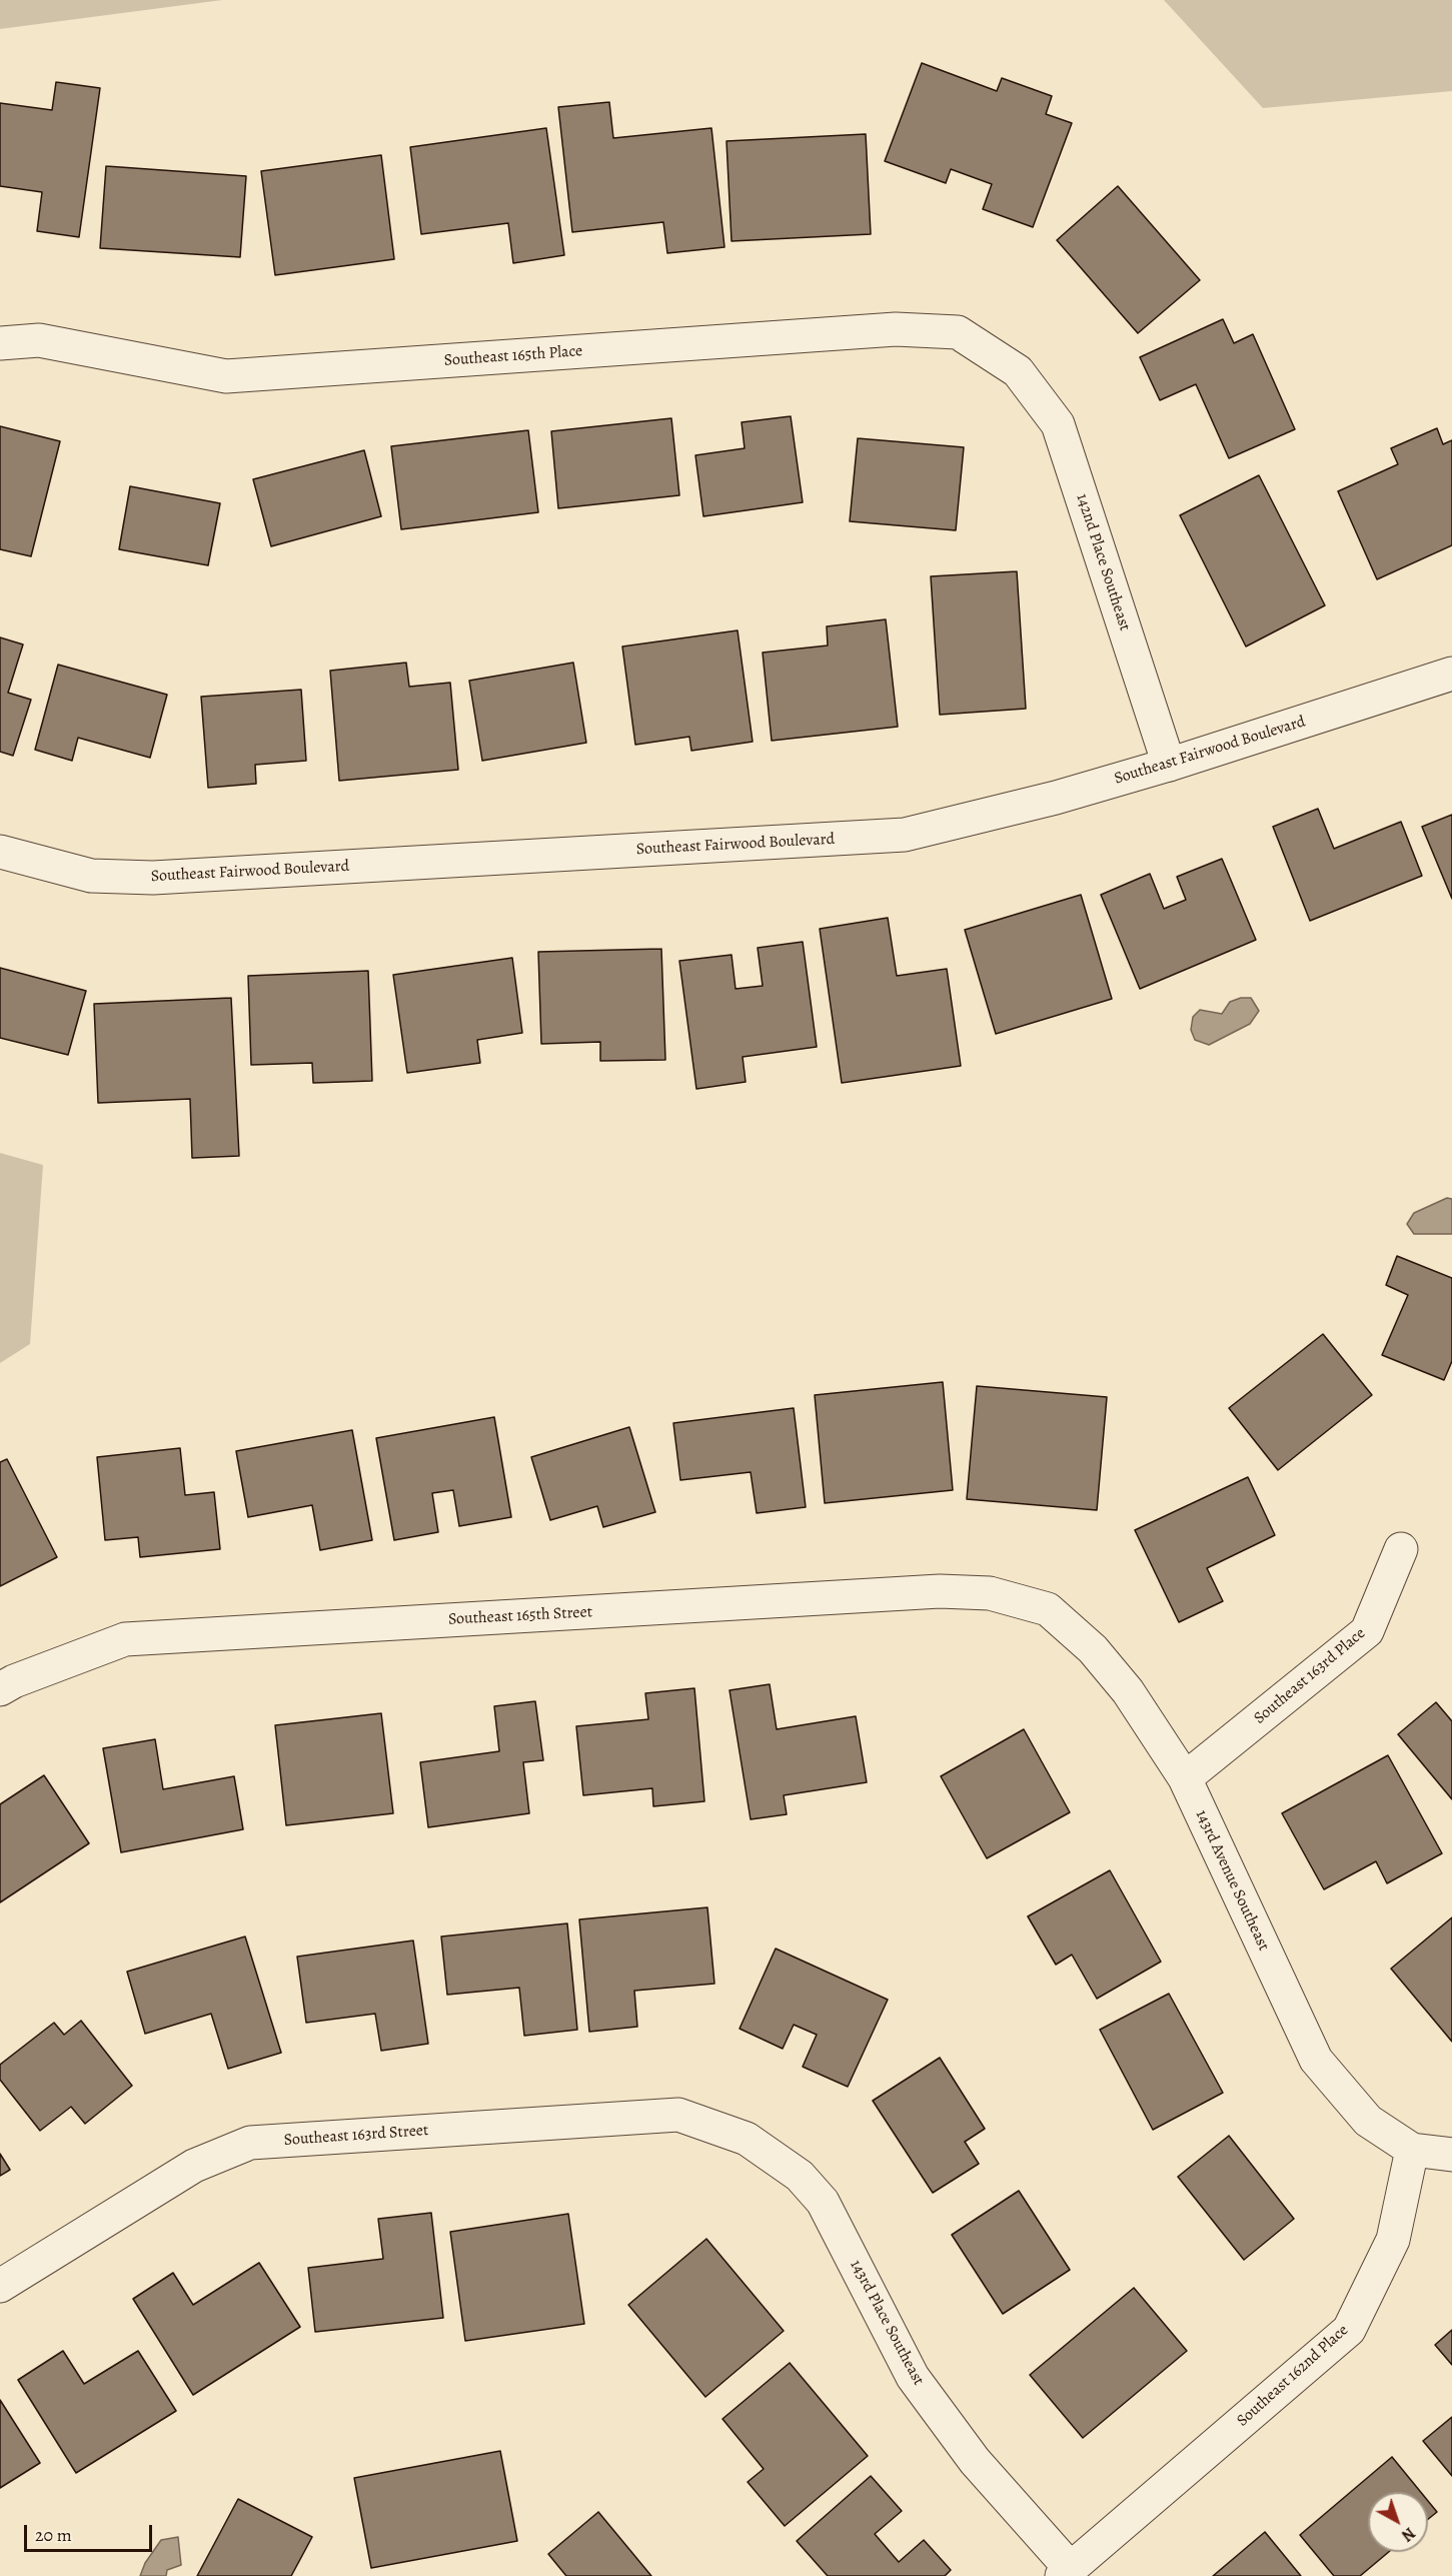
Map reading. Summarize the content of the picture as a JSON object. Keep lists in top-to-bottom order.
{
  "streets": {
    "street": [
      "Southeast 165th Place",
      "142nd Place Southeast",
      "Southeast Fairwood Boulevard",
      "Southeast 165th Street",
      "Southeast 163rd Place",
      "143rd Avenue Southeast",
      "Southeast 163rd Street",
      "143rd Place Southeast",
      "Southeast 162nd Place"
    ]
  },
  "crossings": [
    ["Southeast 165th Place", "142nd Place Southeast"],
    ["142nd Place Southeast", "Southeast Fairwood Boulevard"],
    ["Southeast 165th Street", "143rd Avenue Southeast"],
    ["Southeast 163rd Place", "143rd Avenue Southeast"],
    ["143rd Avenue Southeast", "Southeast 162nd Place"],
    ["Southeast 163rd Street", "143rd Place Southeast"],
    ["143rd Place Southeast", "Southeast 162nd Place"]
  ],
  "scale_bar": "20 m",
  "north": "bottom right"
}
